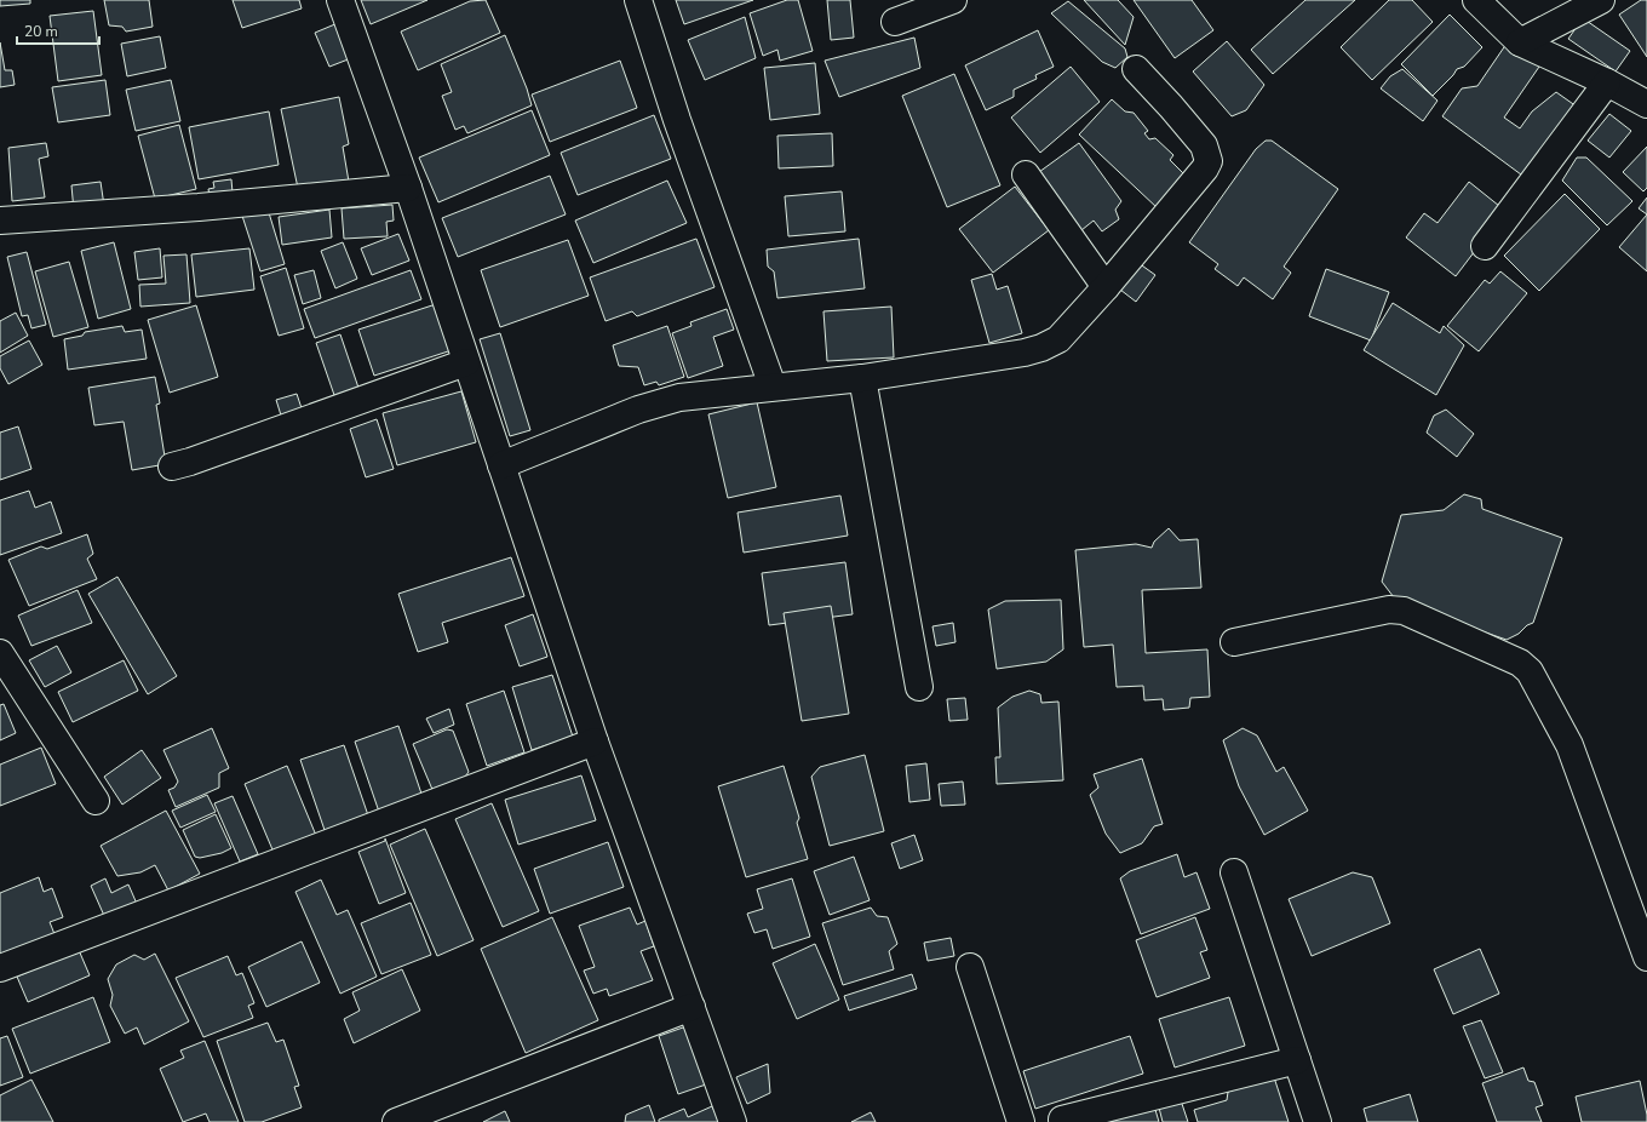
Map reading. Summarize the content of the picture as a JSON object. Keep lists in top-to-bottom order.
{
  "scale_bar": "20 m"
}
